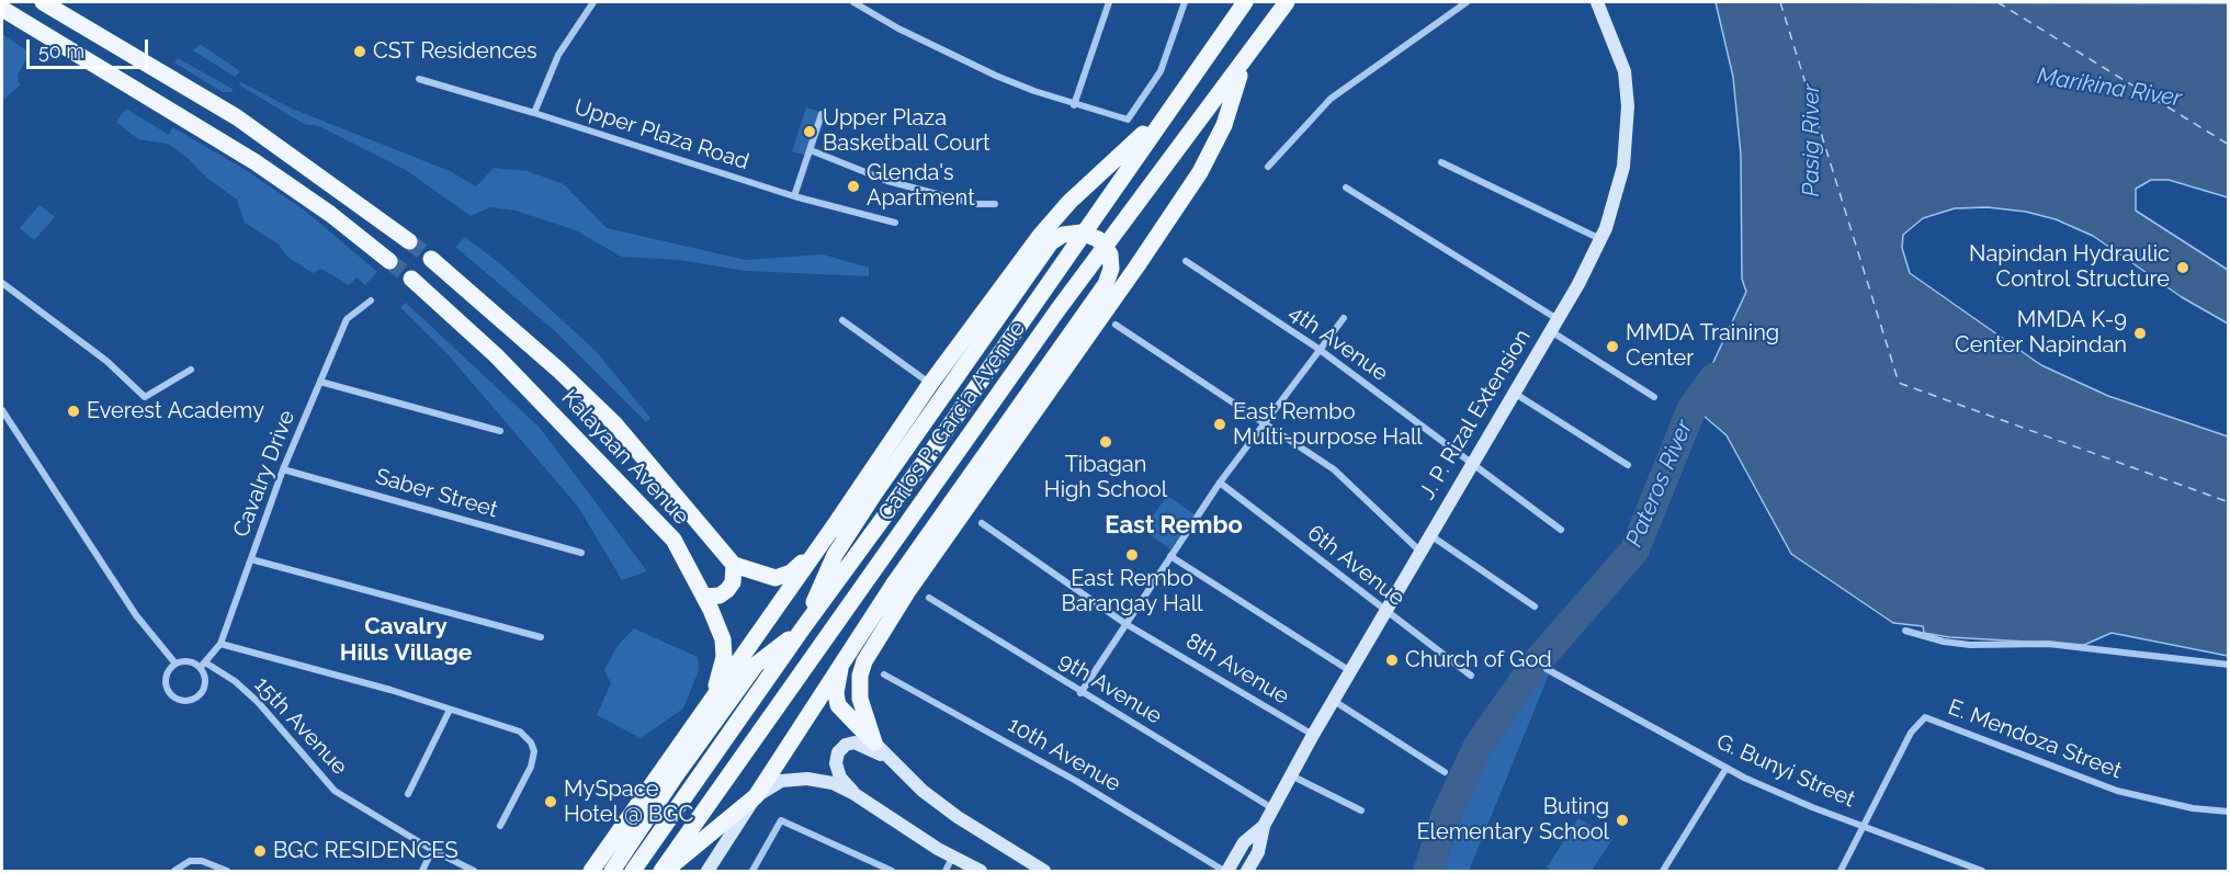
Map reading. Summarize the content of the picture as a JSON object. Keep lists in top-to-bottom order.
{
  "streets": {
    "main road": ["J. P. Rizal Extension", "Carlos P. Garcia Avenue", "Kalayaan Avenue"],
    "street": [
      "Upper Plaza Road",
      "4th Avenue",
      "Cavalry Drive",
      "Saber Street",
      "6th Avenue",
      "8th Avenue",
      "9th Avenue",
      "15th Avenue",
      "E. Mendoza Street",
      "10th Avenue",
      "G. Bunyi Street"
    ]
  },
  "crossings": [
    ["4th Avenue", "J. P. Rizal Extension"],
    ["J. P. Rizal Extension", "6th Avenue"],
    ["J. P. Rizal Extension", "8th Avenue"],
    ["J. P. Rizal Extension", "9th Avenue"],
    ["J. P. Rizal Extension", "10th Avenue"],
    ["Cavalry Drive", "Saber Street"],
    ["Cavalry Drive", "15th Avenue"],
    ["E. Mendoza Street", "G. Bunyi Street"]
  ],
  "districts": ["East Rembo", "Cavalry Hills Village"],
  "water": ["Marikina River", "Pasig River", "Pateros River"],
  "places": [
    "CST Residences",
    "Upper Plaza Basketball Court",
    "Glenda's Apartment",
    "Napindan Hydraulic Control Structure",
    "MMDA K-9 Center Napindan",
    "MMDA Training Center",
    "Everest Academy",
    "East Rembo Multi-purpose Hall",
    "Tibagan High School",
    "East Rembo Barangay Hall",
    "Church of God",
    "MySpace Hotel @ BGC",
    "Buting Elementary School",
    "BGC RESIDENCES"
  ],
  "scale_bar": "50 m"
}
